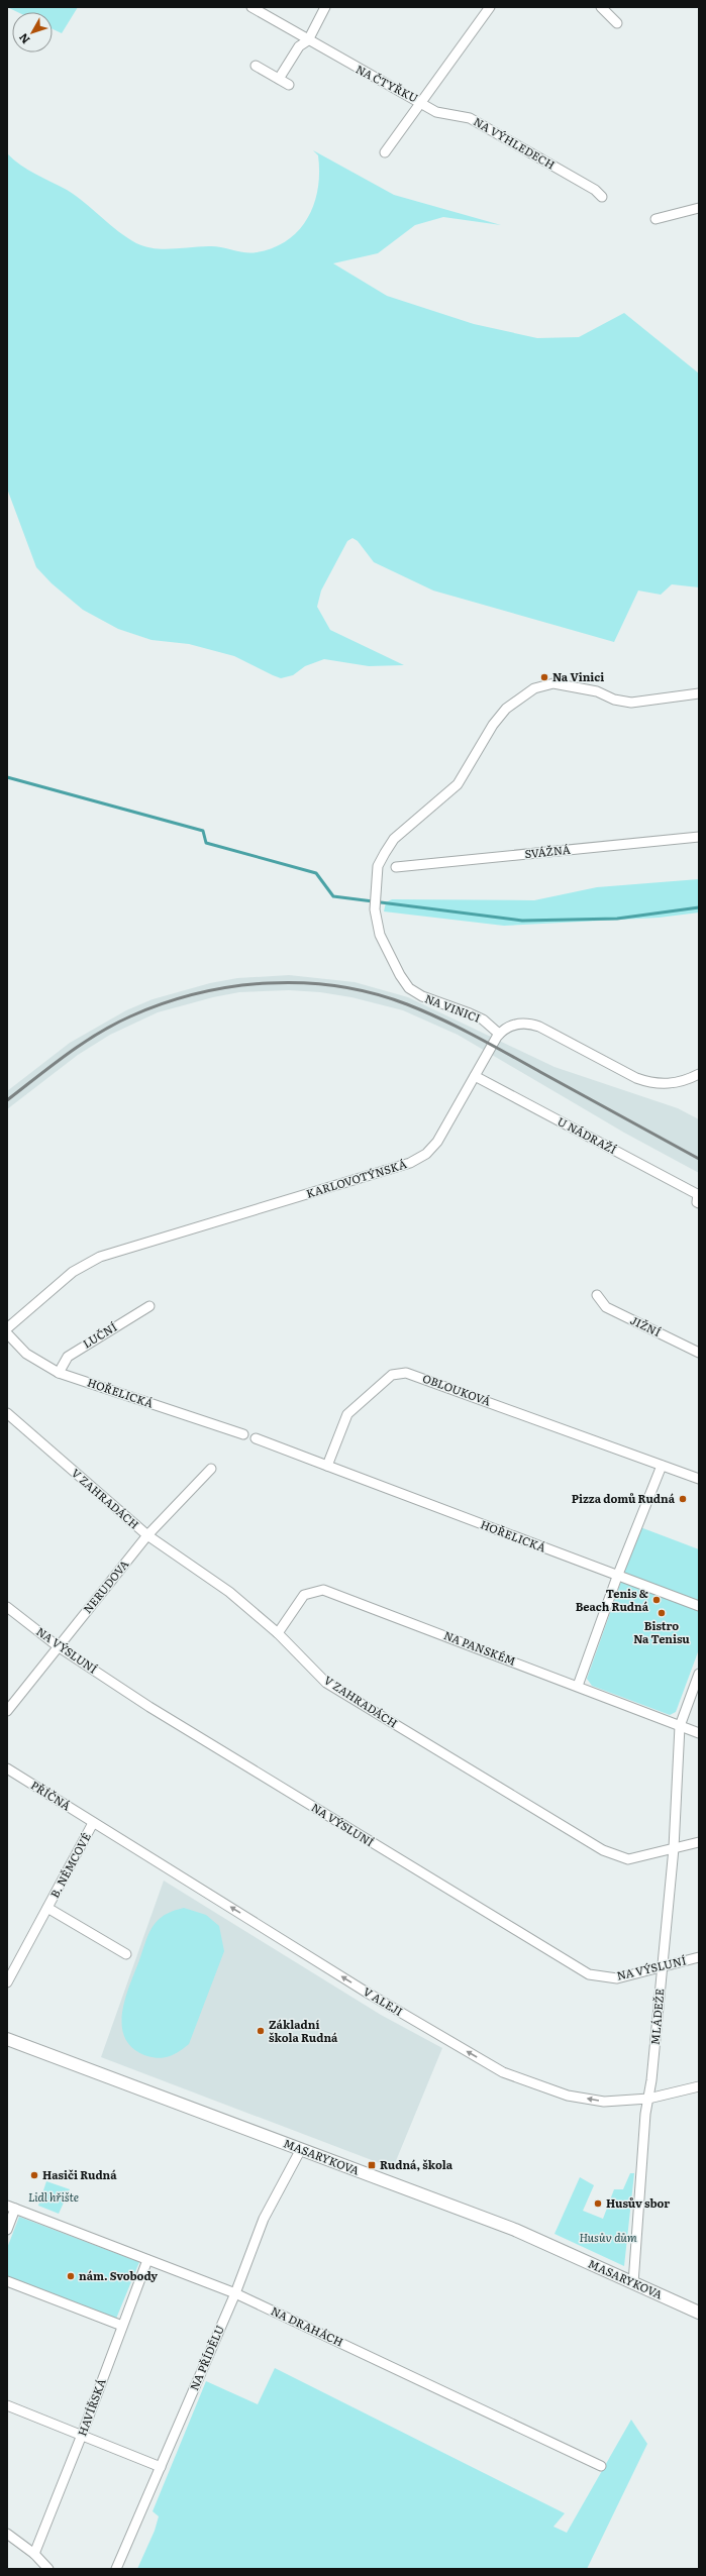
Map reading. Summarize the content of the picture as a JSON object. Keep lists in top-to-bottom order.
{
  "streets": {
    "main road": ["MASARYKOVA"],
    "street": [
      "NA ČTYŘKU",
      "NA VÝHLEDECH",
      "SVÁŽNÁ",
      "NA VINICI",
      "U NÁDRAŽÍ",
      "KARLOVOTÝNSKÁ",
      "JIŽNÍ",
      "LUČNÍ",
      "OBLOUKOVÁ",
      "HOŘELICKÁ",
      "V ZAHRADÁCH",
      "NERUDOVA",
      "NA PANSKÉM",
      "NA VÝSLUNÍ",
      "PŘÍČNÁ",
      "B. NĚMCOVÉ",
      "V ALEJI",
      "MLÁDEŽE",
      "NA DRAHÁCH",
      "NA PŘÍDĚLU",
      "HAVÍŘSKÁ"
    ]
  },
  "crossings": [
    ["NA ČTYŘKU", "NA VÝHLEDECH"],
    ["NA VINICI", "KARLOVOTÝNSKÁ"],
    ["U NÁDRAŽÍ", "KARLOVOTÝNSKÁ"],
    ["LUČNÍ", "HOŘELICKÁ"],
    ["OBLOUKOVÁ", "HOŘELICKÁ"],
    ["V ZAHRADÁCH", "NERUDOVA"],
    ["V ZAHRADÁCH", "NA PANSKÉM"],
    ["V ZAHRADÁCH", "MLÁDEŽE"],
    ["NERUDOVA", "NA VÝSLUNÍ"],
    ["NA PANSKÉM", "MLÁDEŽE"],
    ["NA VÝSLUNÍ", "MLÁDEŽE"],
    ["PŘÍČNÁ", "B. NĚMCOVÉ"],
    ["PŘÍČNÁ", "V ALEJI"],
    ["B. NĚMCOVÉ", "V ALEJI"],
    ["V ALEJI", "MLÁDEŽE"],
    ["MLÁDEŽE", "MASARYKOVA"],
    ["MASARYKOVA", "NA PŘÍDĚLU"],
    ["NA DRAHÁCH", "NA PŘÍDĚLU"],
    ["NA DRAHÁCH", "HAVÍŘSKÁ"]
  ],
  "one_way": ["V ALEJI"],
  "parks": ["Lidl hřište", "Husův dům"],
  "places": {
    "other": [
      "Na Vinici",
      "Pizza domů Rudná",
      "Tenis & Beach Rudná",
      "Bistro Na Tenisu",
      "Základní škola Rudná",
      "Hasiči Rudná",
      "Husův sbor",
      "nám. Svobody"
    ],
    "transit": ["Rudná, škola"]
  },
  "north": "bottom left"
}
